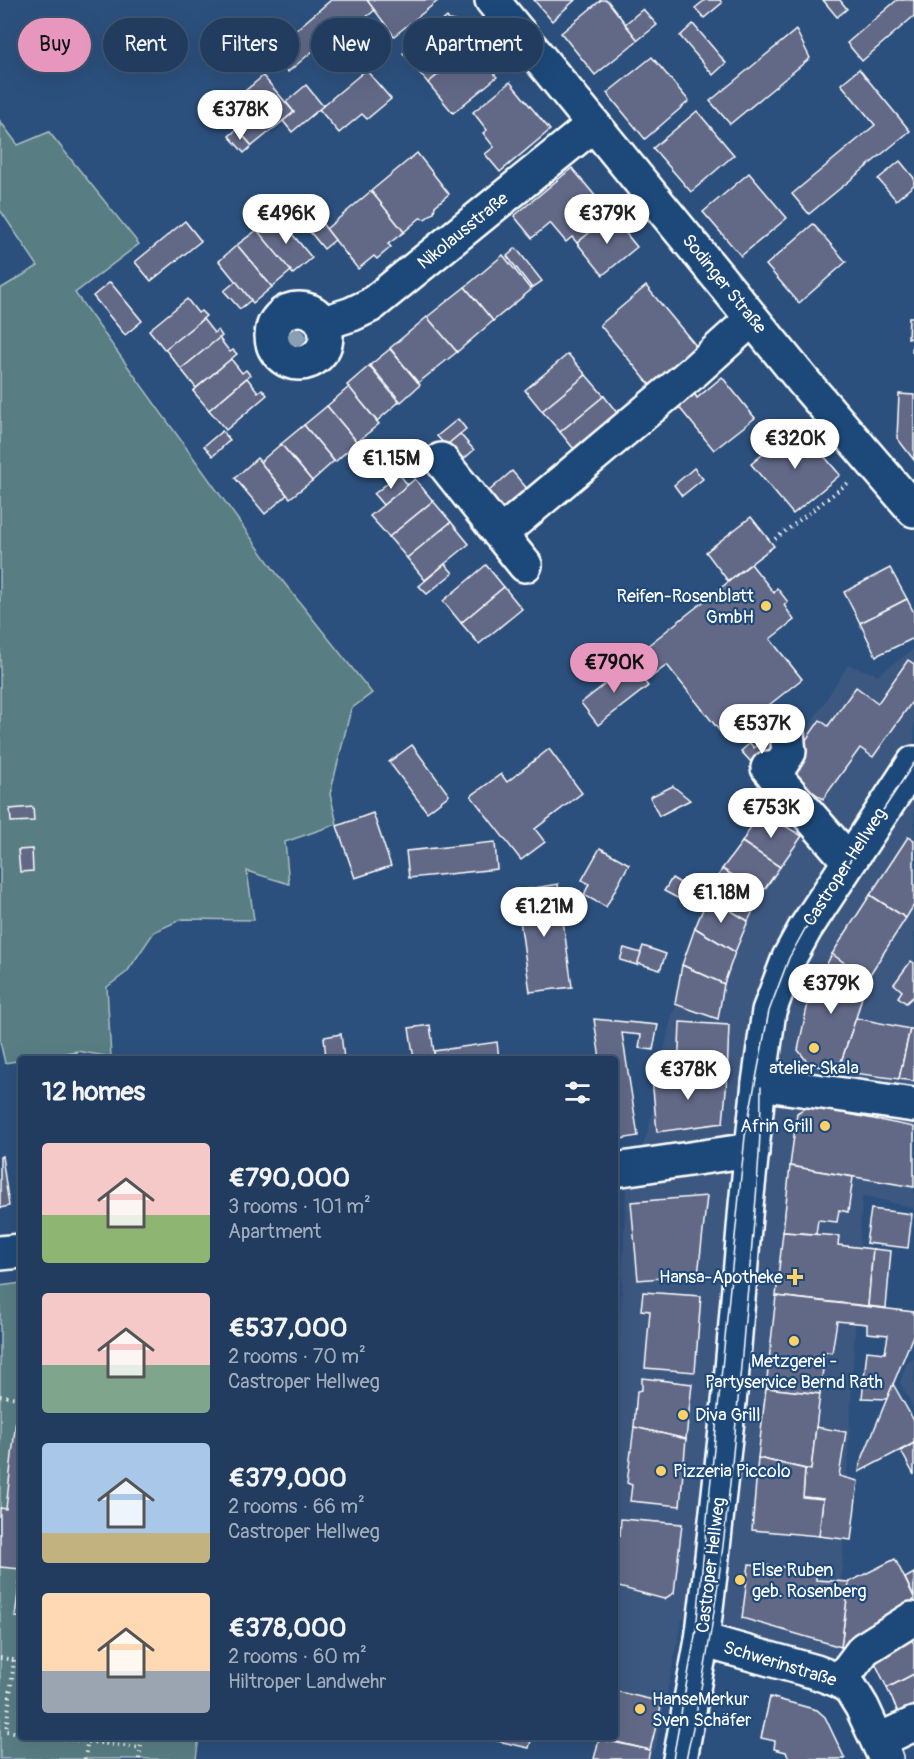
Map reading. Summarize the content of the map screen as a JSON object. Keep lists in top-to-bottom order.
{
  "streets": {
    "street": [
      "Nikolausstraße",
      "Sodinger Straße",
      "Castroper Hellweg",
      "Schwerinstraße"
    ]
  },
  "crossings": [
    ["Nikolausstraße", "Sodinger Straße"],
    ["Castroper Hellweg", "Schwerinstraße"]
  ],
  "places": {
    "other": [
      "Reifen-Rosenblatt GmbH",
      "atelier Skala",
      "Afrin Grill",
      "Metzgerei - Partyservice Bernd Rath",
      "Diva Grill",
      "Pizzeria Piccolo",
      "Else Ruben geb. Rosenberg",
      "HanseMerkur Sven Schäfer"
    ],
    "health": ["Hansa-Apotheke"]
  },
  "page": {
    "chip": [
      "Buy",
      "Rent",
      "Filters",
      "New",
      "Apartment"
    ],
    "price": [
      "€378K",
      "€496K",
      "€379K",
      "€320K",
      "€1.15M",
      "€790K",
      "€537K",
      "€753K",
      "€1.18M",
      "€1.21M",
      "€379K",
      "€378K"
    ],
    "heading": "12 homes",
    "list": [
      {
        "name": "€790,000",
        "note": "3 rooms · 101 m² · Apartment"
      },
      {
        "name": "€537,000",
        "note": "2 rooms · 70 m² · Castroper Hellweg"
      },
      {
        "name": "€379,000",
        "note": "2 rooms · 66 m² · Castroper Hellweg"
      },
      {
        "name": "€378,000",
        "note": "2 rooms · 60 m² · Hiltroper Landwehr"
      }
    ]
  }
}
